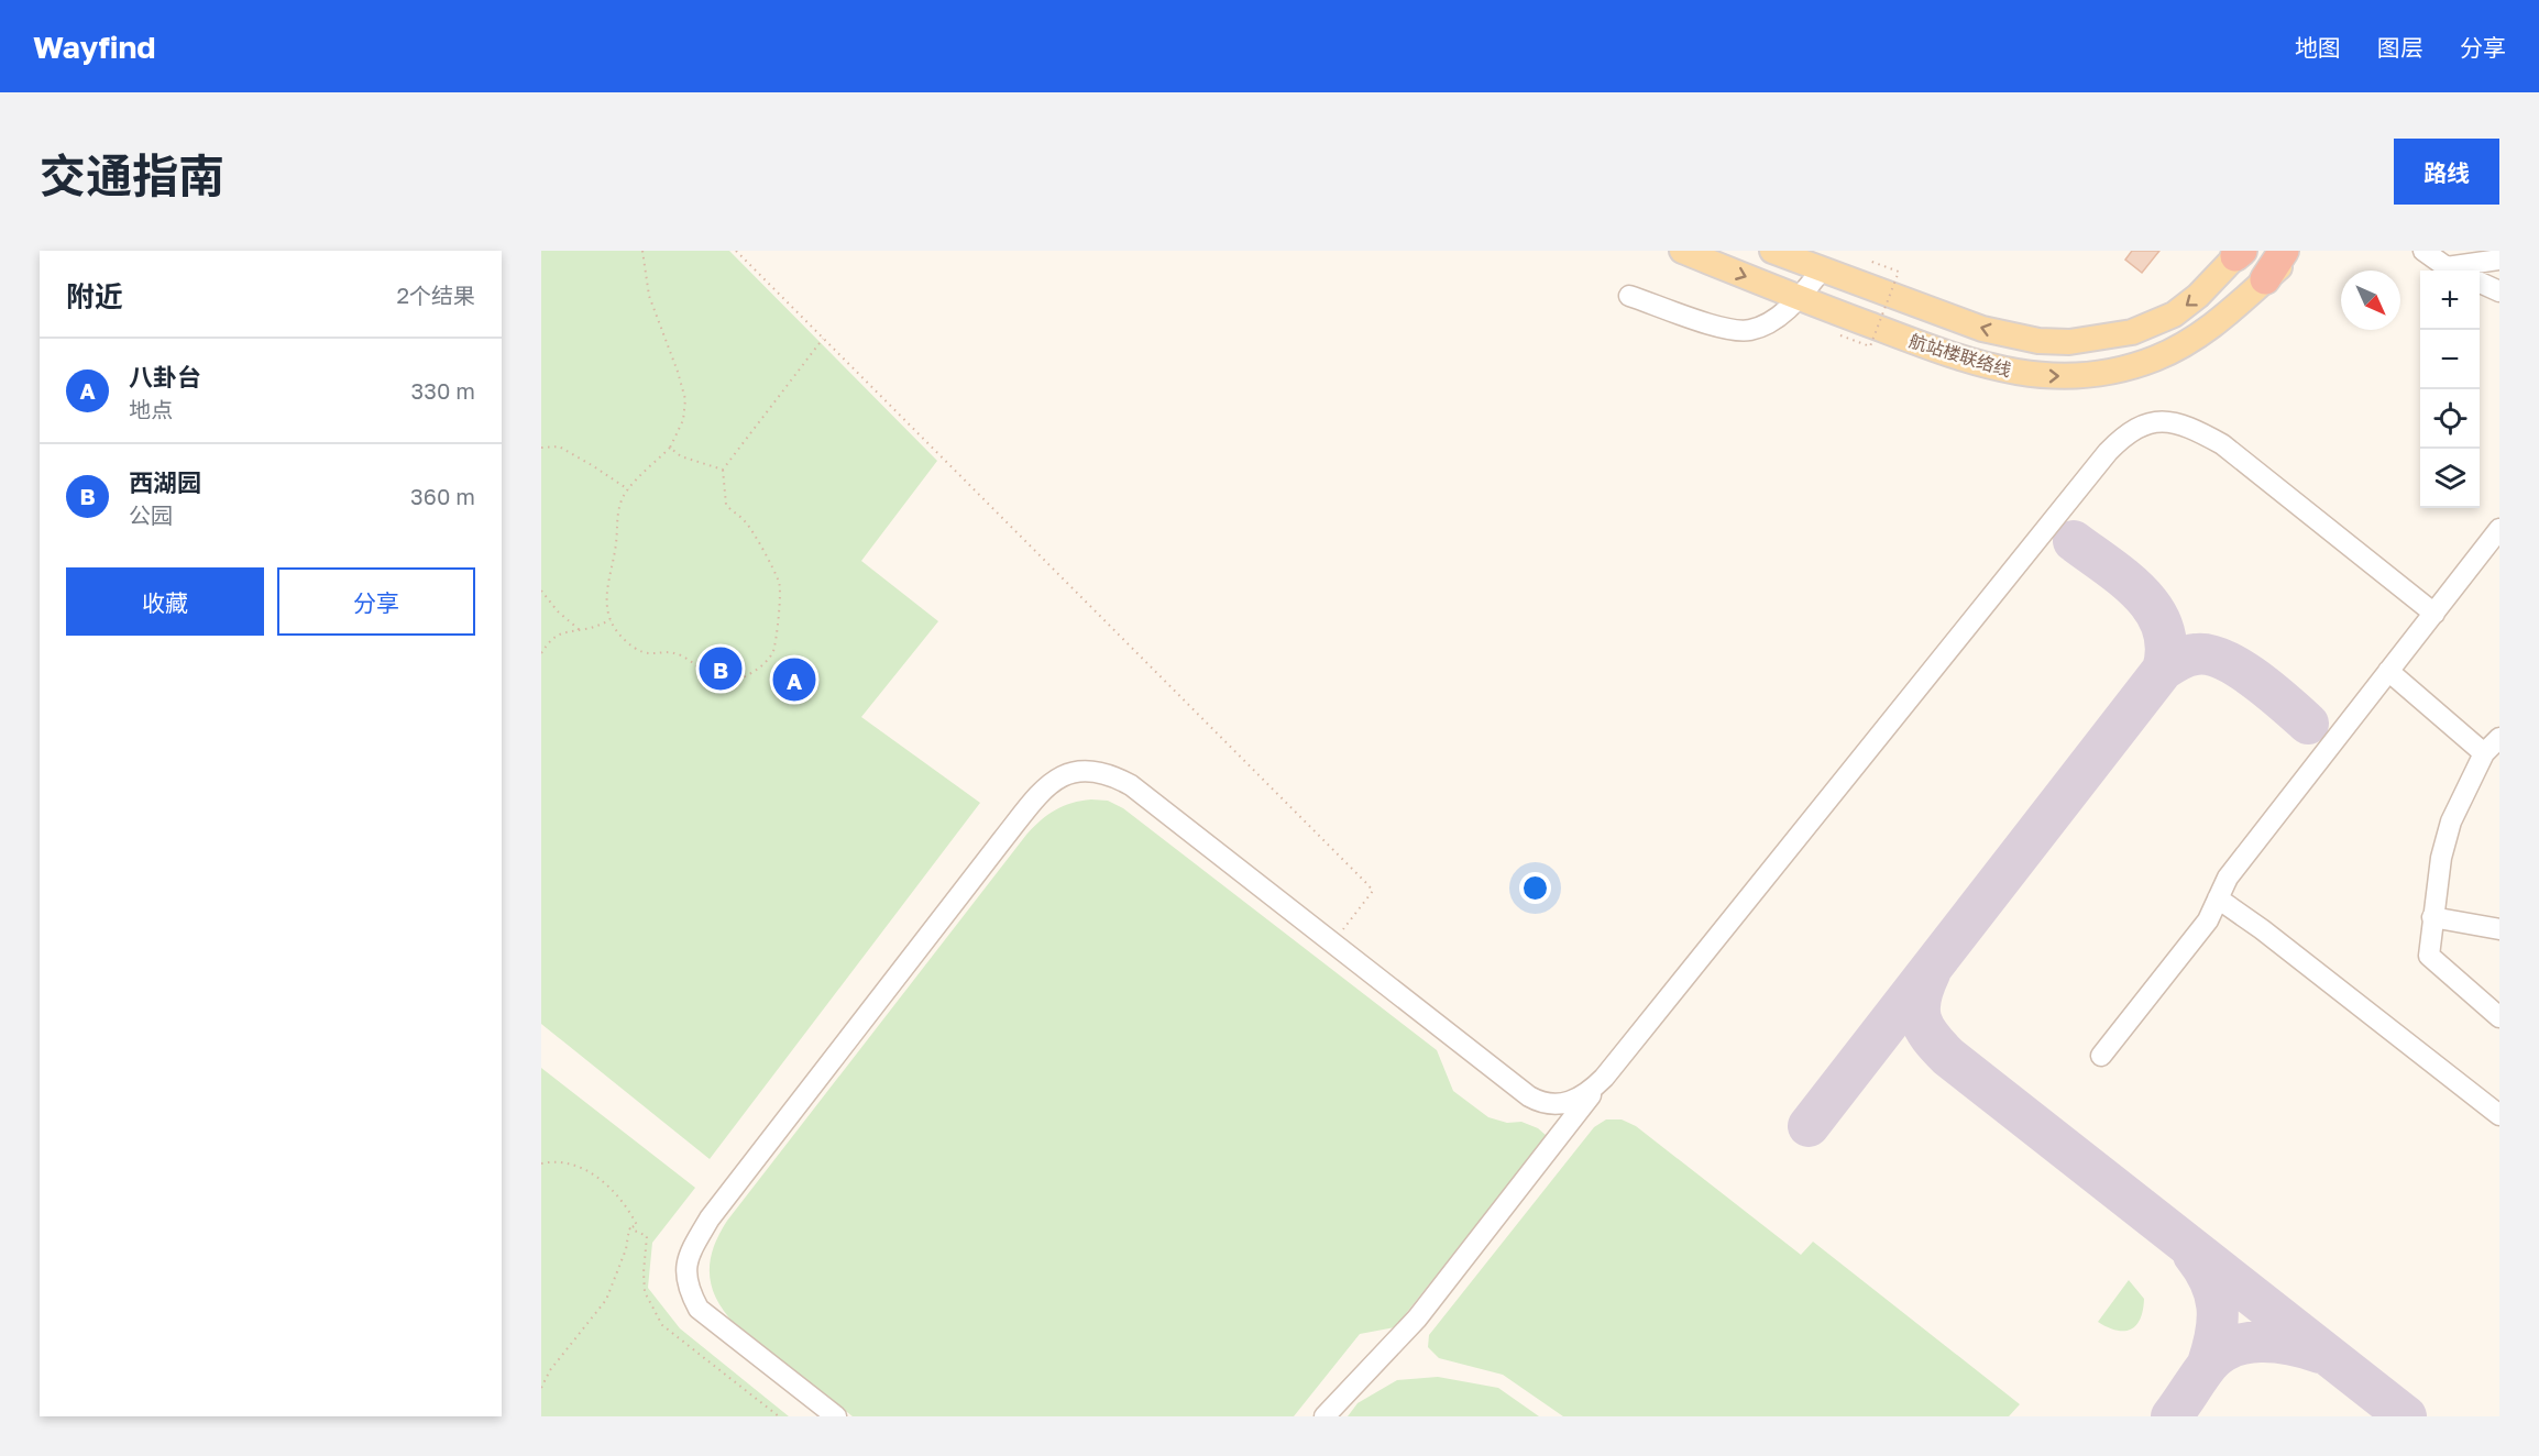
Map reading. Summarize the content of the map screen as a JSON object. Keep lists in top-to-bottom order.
{
  "streets": {
    "main road": ["航站楼联络线"]
  },
  "north": "bottom right",
  "page": {
    "header": "Wayfind",
    "nav": ["地图", "图层", "分享"],
    "title": "交通指南",
    "buttons": [
      "路线",
      ["收藏", "分享"]
    ],
    "heading": ["附近", "2个结果"],
    "map_buttons": ["+", "−"],
    "list": [
      {
        "mark": "A",
        "name": "八卦台",
        "note": "地点",
        "value": "330 m"
      },
      {
        "mark": "B",
        "name": "西湖园",
        "note": "公园",
        "value": "360 m"
      }
    ],
    "pins": ["B", "A"]
  }
}
